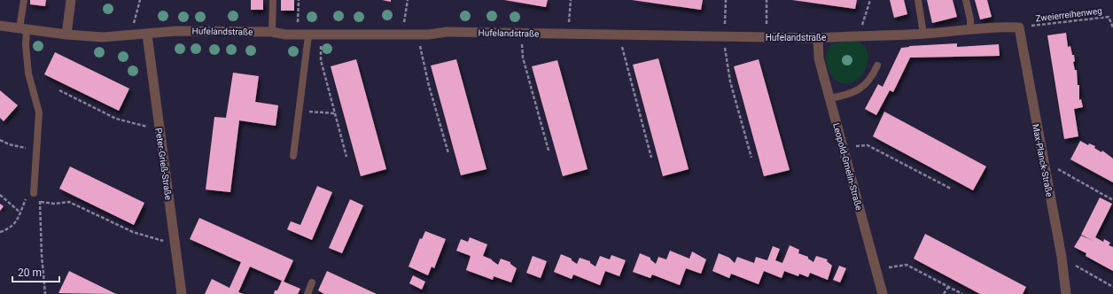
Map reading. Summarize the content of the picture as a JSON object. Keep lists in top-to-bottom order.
{
  "streets": {
    "street": [
      "Hufelandstraße",
      "Max-Planck-Straße",
      "Peter-Grieß-Straße",
      "Leopold-Gmelin-Straße"
    ],
    "path": ["Zweierreihenweg"]
  },
  "crossings": [
    ["Zweierreihenweg", "Hufelandstraße"],
    ["Zweierreihenweg", "Max-Planck-Straße"],
    ["Hufelandstraße", "Max-Planck-Straße"],
    ["Hufelandstraße", "Peter-Grieß-Straße"],
    ["Hufelandstraße", "Leopold-Gmelin-Straße"]
  ],
  "scale_bar": "20 m"
}
